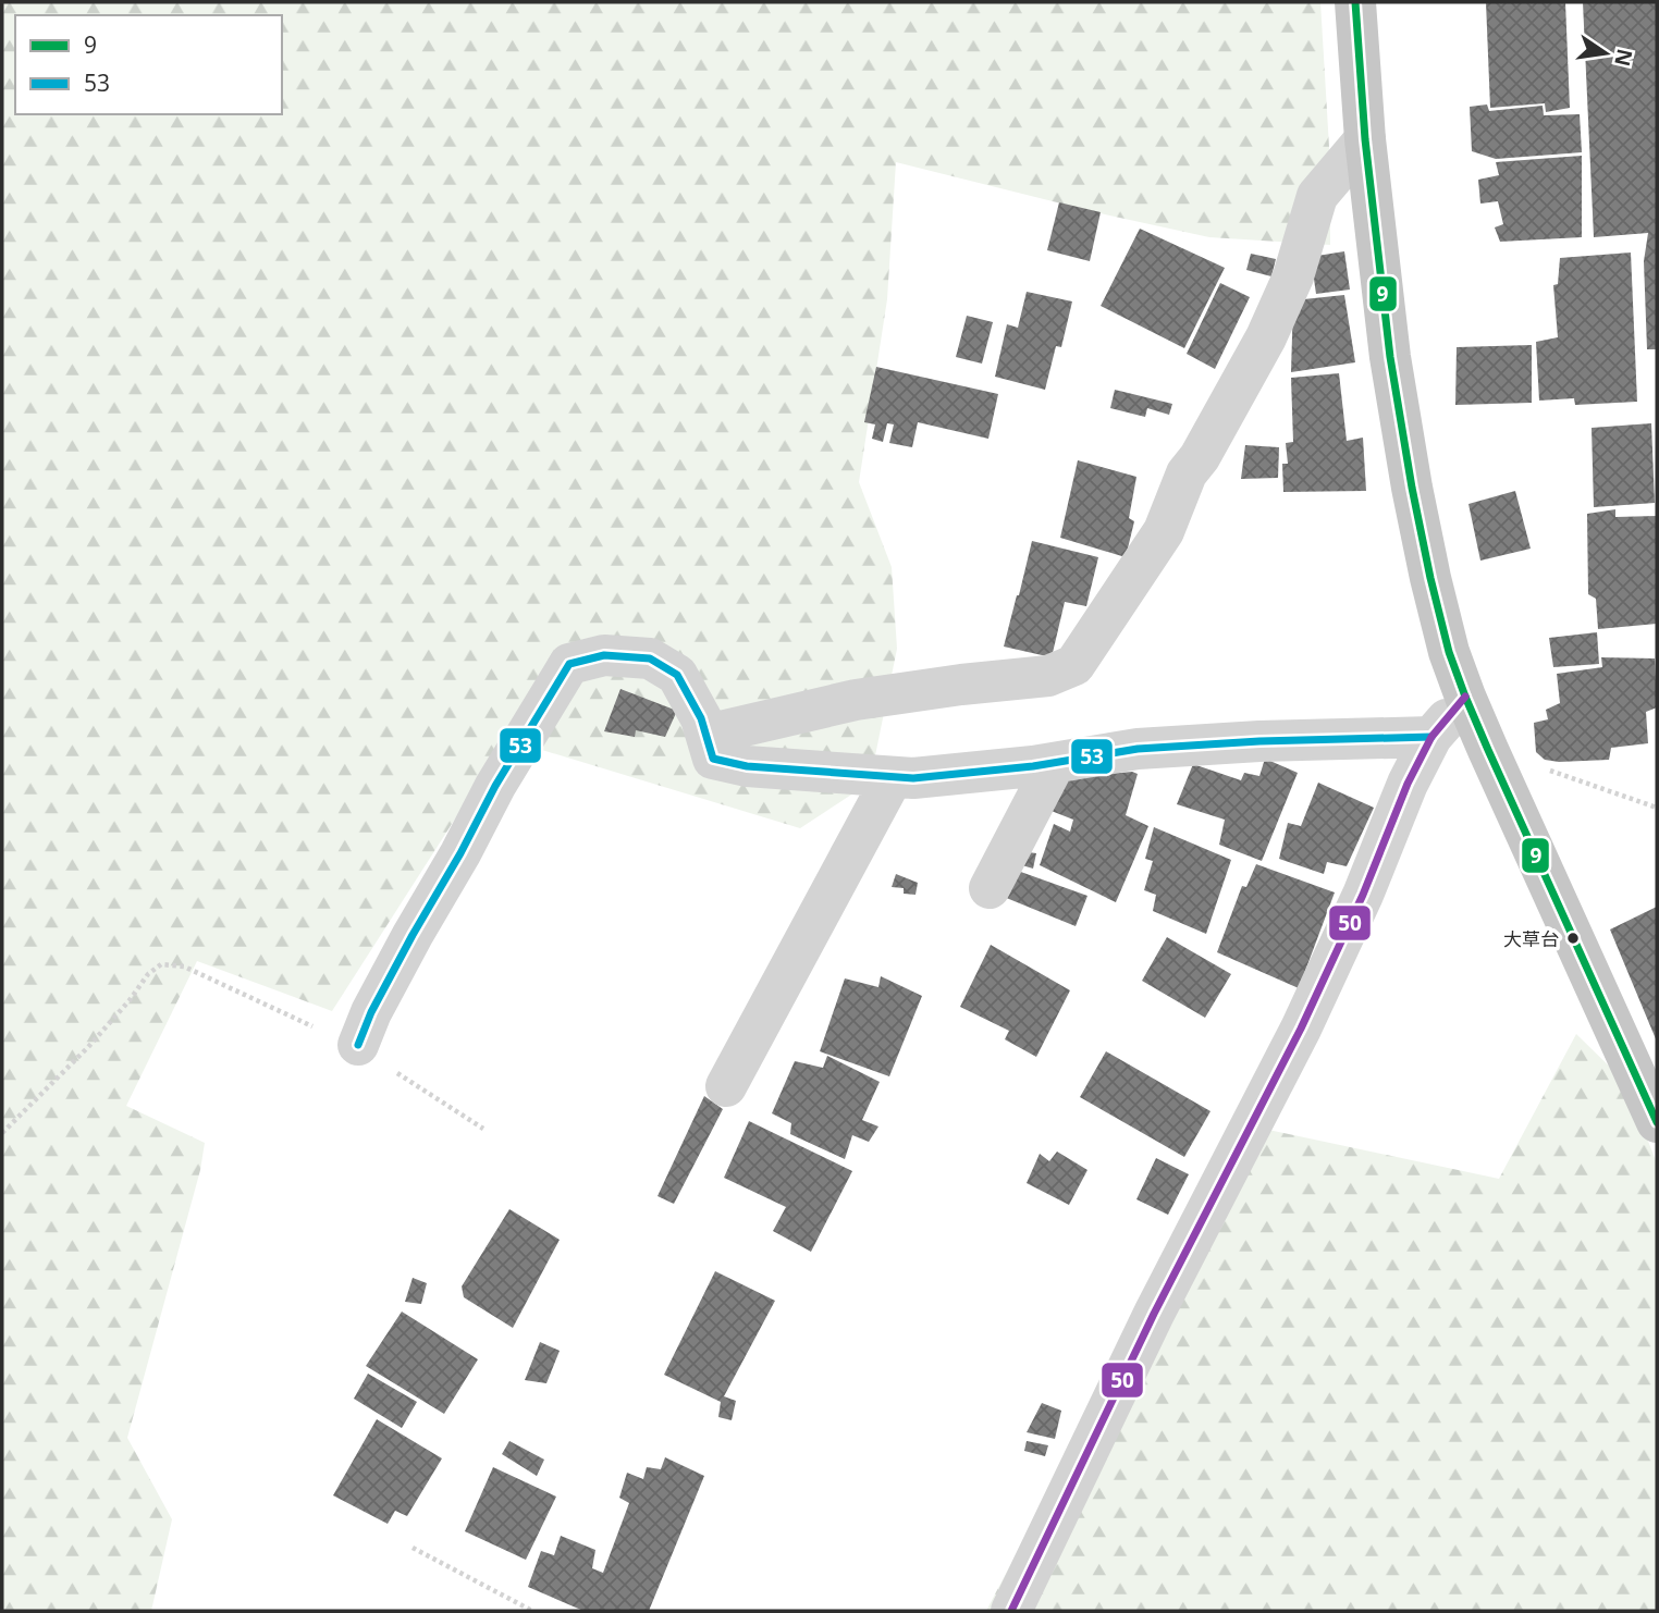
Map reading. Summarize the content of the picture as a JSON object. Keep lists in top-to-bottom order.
{
  "places": ["大草台"],
  "lines": ["transit line 9", "transit line 53", "transit line 50"],
  "legend": ["9", "53"],
  "north": "right"
}
